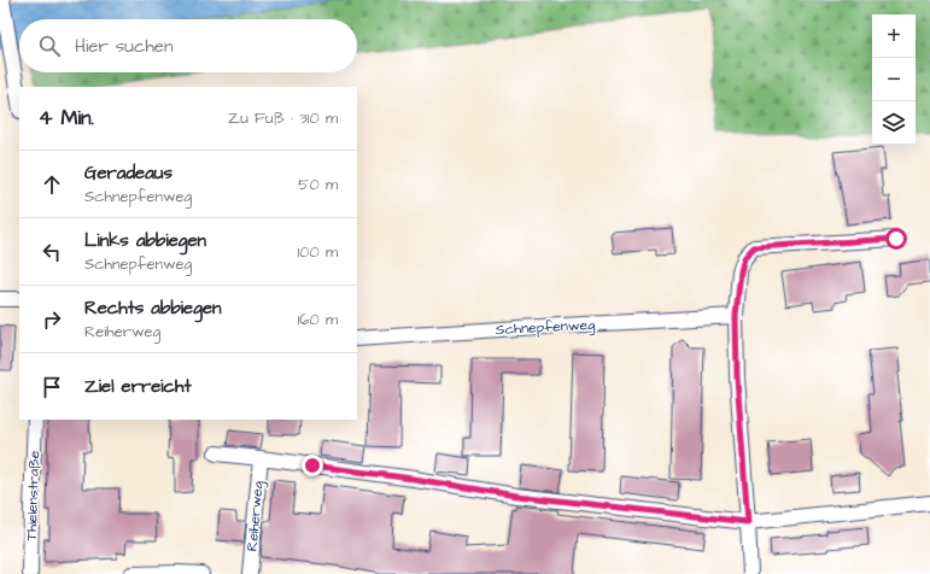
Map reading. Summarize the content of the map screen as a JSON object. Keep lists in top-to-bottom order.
{
  "streets": {
    "street": ["Schnepfenweg", "Thielenstraße", "Reiherweg"]
  },
  "page": {
    "map_buttons": ["+", "−"],
    "search": "Hier suchen",
    "heading": ["4 Min.", "Zu Fuß · 310 m"],
    "list": [
      ["Geradeaus", "Schnepfenweg", "50 m"],
      ["Links abbiegen", "Schnepfenweg", "100 m"],
      ["Rechts abbiegen", "Reiherweg", "160 m"],
      "Ziel erreicht"
    ]
  }
}
